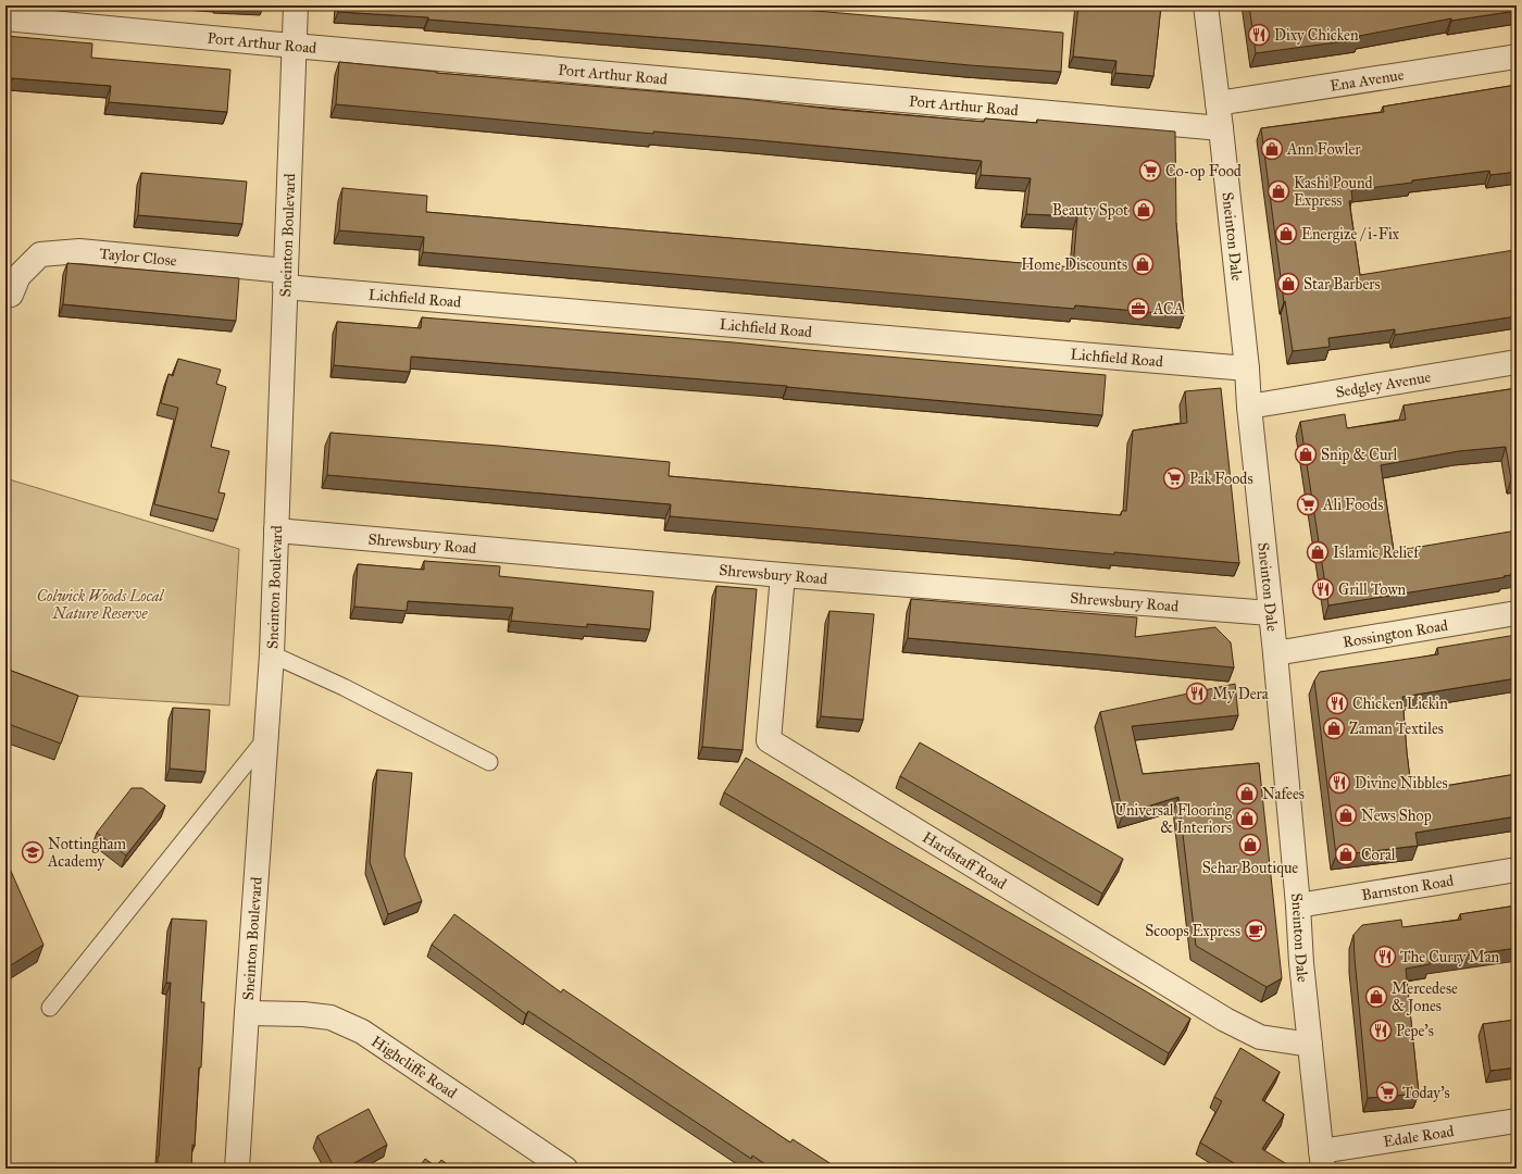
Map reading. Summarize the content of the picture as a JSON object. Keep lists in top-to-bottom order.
{
  "streets": {
    "street": [
      "Port Arthur Road",
      "Ena Avenue",
      "Sneinton Boulevard",
      "Sneinton Dale",
      "Taylor Close",
      "Lichfield Road",
      "Sedgley Avenue",
      "Shrewsbury Road",
      "Rossington Road",
      "Hardstaff Road",
      "Barnston Road",
      "Highcliffe Road",
      "Edale Road"
    ]
  },
  "crossings": [
    ["Port Arthur Road", "Sneinton Boulevard"],
    ["Port Arthur Road", "Sneinton Dale"],
    ["Ena Avenue", "Sneinton Dale"],
    ["Sneinton Boulevard", "Taylor Close"],
    ["Sneinton Boulevard", "Lichfield Road"],
    ["Sneinton Boulevard", "Shrewsbury Road"],
    ["Sneinton Boulevard", "Highcliffe Road"],
    ["Sneinton Dale", "Lichfield Road"],
    ["Sneinton Dale", "Sedgley Avenue"],
    ["Sneinton Dale", "Shrewsbury Road"],
    ["Sneinton Dale", "Rossington Road"],
    ["Sneinton Dale", "Hardstaff Road"],
    ["Sneinton Dale", "Barnston Road"],
    ["Sneinton Dale", "Edale Road"],
    ["Taylor Close", "Lichfield Road"],
    ["Shrewsbury Road", "Hardstaff Road"]
  ],
  "parks": ["Colwick Woods Local Nature Reserve"],
  "places": {
    "restaurant": [
      "Dixy Chicken",
      "Grill Town",
      "My Dera",
      "Chicken Lickin",
      "Divine Nibbles",
      "The Curry Man",
      "Pepe's"
    ],
    "shop": [
      "Ann Fowler",
      "Kashi Pound Express",
      "Beauty Spot",
      "Energize / i-Fix",
      "Home Discounts",
      "Star Barbers",
      "Snip & Curl",
      "Islamic Relief",
      "Zaman Textiles",
      "Nafees",
      "News Shop",
      "Universal Flooring & Interiors",
      "Sehar Boutique",
      "Coral",
      "Mercedese & Jones"
    ],
    "supermarket": [
      "Co-op Food",
      "Pak Foods",
      "Ali Foods",
      "Today's"
    ],
    "office": ["ACA"],
    "school or university": ["Nottingham Academy"],
    "cafe": ["Scoops Express"]
  }
}
